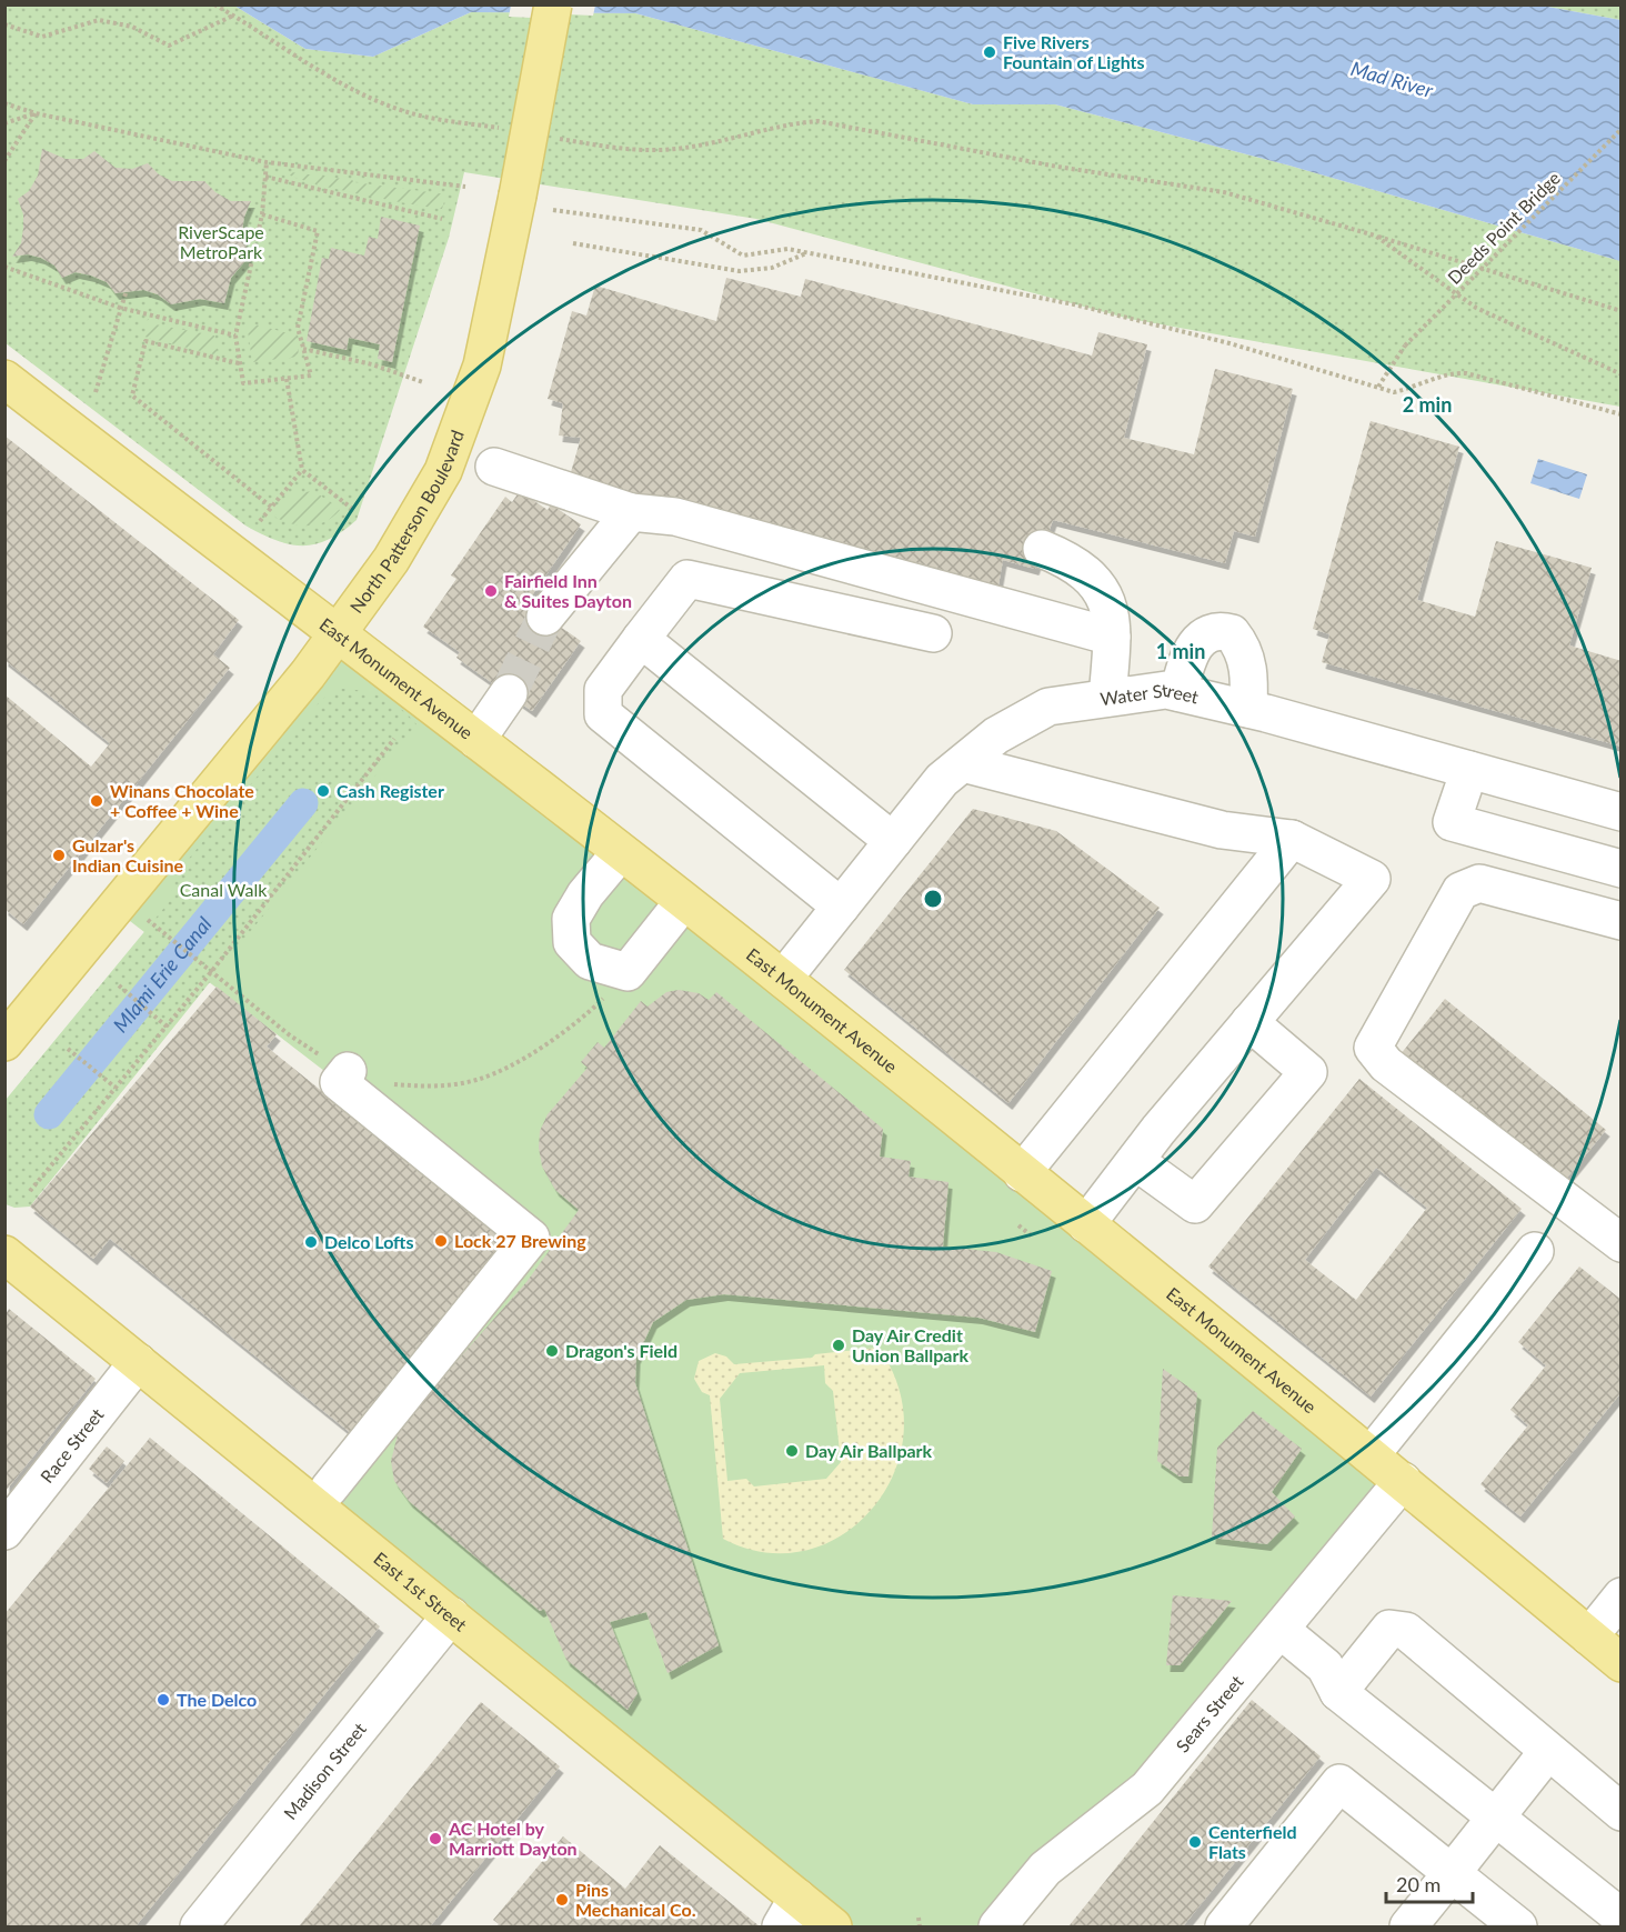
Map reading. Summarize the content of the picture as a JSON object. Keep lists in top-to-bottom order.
{
  "streets": {
    "main road": ["North Patterson Boulevard", "East Monument Avenue", "East 1st Street"],
    "street": [
      "Water Street",
      "Race Street",
      "Sears Street",
      "Madison Street"
    ],
    "path": ["Deeds Point Bridge"]
  },
  "crossings": [
    ["North Patterson Boulevard", "East Monument Avenue"],
    ["East Monument Avenue", "Water Street"],
    ["East Monument Avenue", "Sears Street"],
    ["Race Street", "East 1st Street"],
    ["East 1st Street", "Madison Street"]
  ],
  "water": ["Mad River", "MIami Erie Canal"],
  "parks": ["RiverScape MetroPark", "Canal Walk"],
  "places": [
    "Five Rivers Fountain of Lights",
    "Fairfield Inn & Suites Dayton",
    "Cash Register",
    "Winans Chocolate + Coffee + Wine",
    "Gulzar's Indian Cuisine",
    "Lock 27 Brewing",
    "Delco Lofts",
    "Day Air Credit Union Ballpark",
    "Dragon's Field",
    "Day Air Ballpark",
    "The Delco",
    "AC Hotel by Marriott Dayton",
    "Centerfield Flats",
    "Pins Mechanical Co."
  ],
  "scale_bar": "20 m",
  "rings": ["2 min", "1 min"]
}
